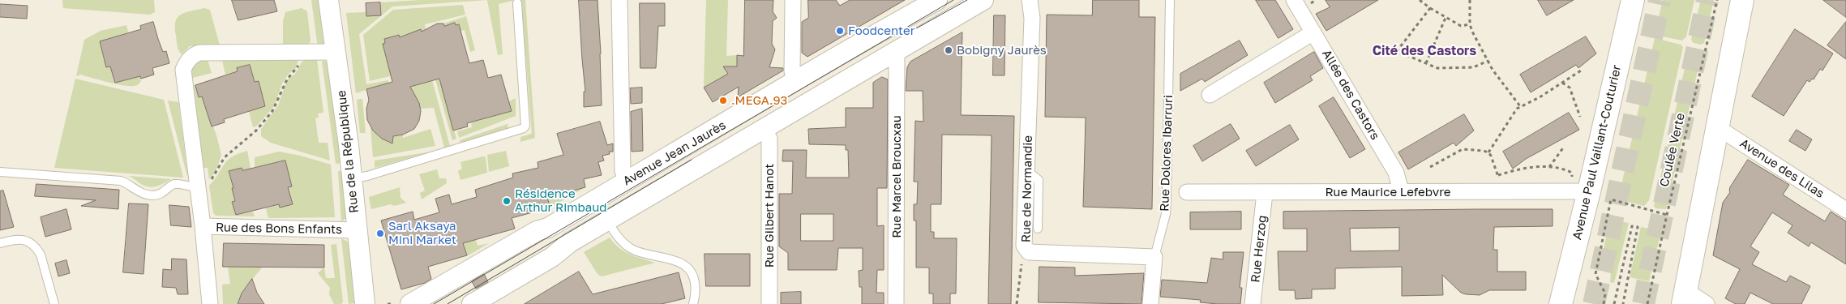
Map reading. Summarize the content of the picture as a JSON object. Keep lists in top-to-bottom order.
{
  "streets": {
    "main road": ["Avenue Paul Vaillant-Couturier"],
    "street": [
      "Allée des Castors",
      "Rue de la République",
      "Avenue Jean Jaurès",
      "Rue Dolores Ibarruri",
      "Avenue des Lilas",
      "Rue Marcel Broucxau",
      "Rue de Normandie",
      "Rue Maurice Lefebvre",
      "Rue Gilbert Hanot",
      "Rue des Bons Enfants",
      "Rue Herzog"
    ],
    "path": ["Coulée Verte"]
  },
  "crossings": [
    ["Allée des Castors", "Rue Maurice Lefebvre"],
    ["Rue de la République", "Rue des Bons Enfants"],
    ["Avenue Paul Vaillant-Couturier", "Rue Maurice Lefebvre"],
    ["Avenue Jean Jaurès", "Rue Marcel Broucxau"],
    ["Avenue Jean Jaurès", "Rue Gilbert Hanot"],
    ["Rue Dolores Ibarruri", "Rue de Normandie"],
    ["Rue Maurice Lefebvre", "Rue Herzog"]
  ],
  "districts": ["Cité des Castors"],
  "places": [
    "Foodcenter",
    "Bobigny Jaurès",
    ".MEGA.93",
    "Résidence Arthur Rimbaud",
    "Sarl Aksaya Mini Market"
  ]
}
